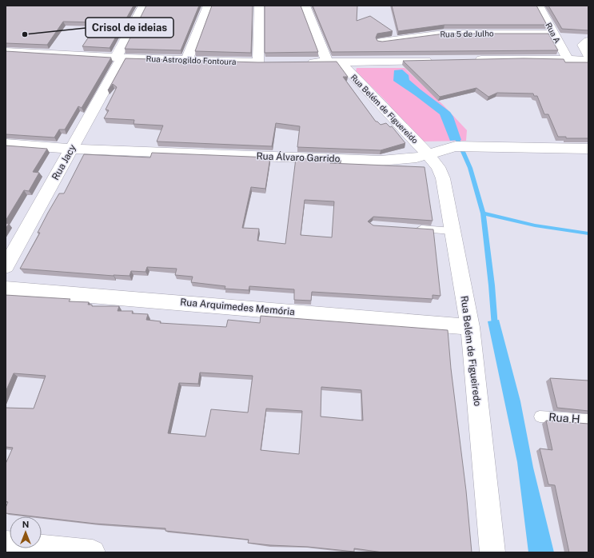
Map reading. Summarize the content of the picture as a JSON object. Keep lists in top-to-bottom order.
{
  "streets": {
    "street": [
      "Rua A",
      "Rua 5 de Julho",
      "Rua Astrogildo Fontoura",
      "Rua Belém de Figuereido",
      "Rua Álvaro Garrido",
      "Rua Jacy",
      "Rua Arquimedes Memória",
      "Rua Belém de Figueiredo"
    ],
    "lane": ["Rua H"]
  },
  "crossings": [
    ["Rua A", "Rua 5 de Julho"],
    ["Rua Astrogildo Fontoura", "Rua Jacy"],
    ["Rua Belém de Figuereido", "Rua Álvaro Garrido"],
    ["Rua Belém de Figuereido", "Rua Belém de Figueiredo"],
    ["Rua Álvaro Garrido", "Rua Jacy"],
    ["Rua Álvaro Garrido", "Rua Belém de Figueiredo"],
    ["Rua Arquimedes Memória", "Rua Belém de Figueiredo"]
  ],
  "places": ["Crisol de ideias"],
  "north": "top"
}
